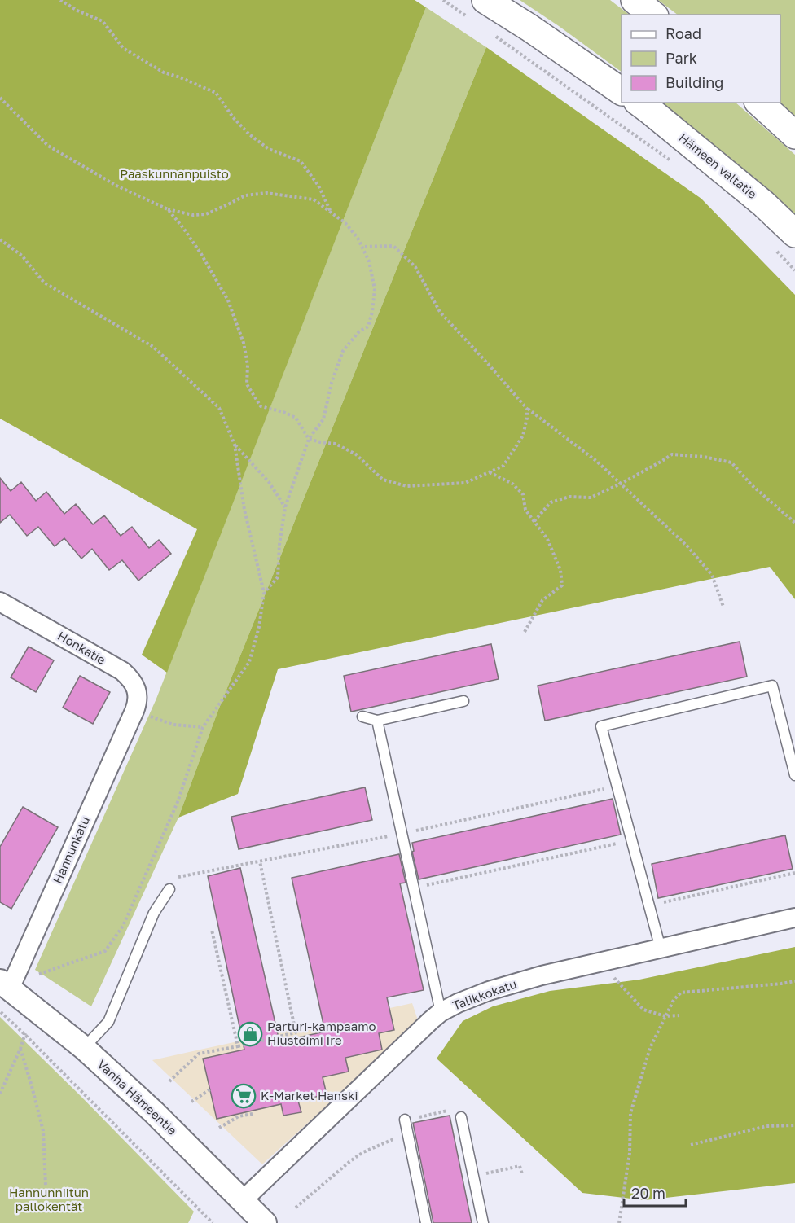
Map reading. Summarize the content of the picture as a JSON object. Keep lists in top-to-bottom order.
{
  "streets": {
    "highway": ["Hämeen valtatie"],
    "street": [
      "Honkatie",
      "Hannunkatu",
      "Talikkokatu",
      "Vanha Hämeentie"
    ]
  },
  "crossings": [
    ["Honkatie", "Hannunkatu"],
    ["Hannunkatu", "Vanha Hämeentie"],
    ["Talikkokatu", "Vanha Hämeentie"]
  ],
  "parks": ["Paaskunnanpuisto", "Hannunniitun pallokentät"],
  "places": {
    "shop": ["Parturi-kampaamo Hiustoimi Ire"],
    "supermarket": ["K-Market Hanski"]
  },
  "legend": ["Road", "Park", "Building"],
  "scale_bar": "20 m"
}
